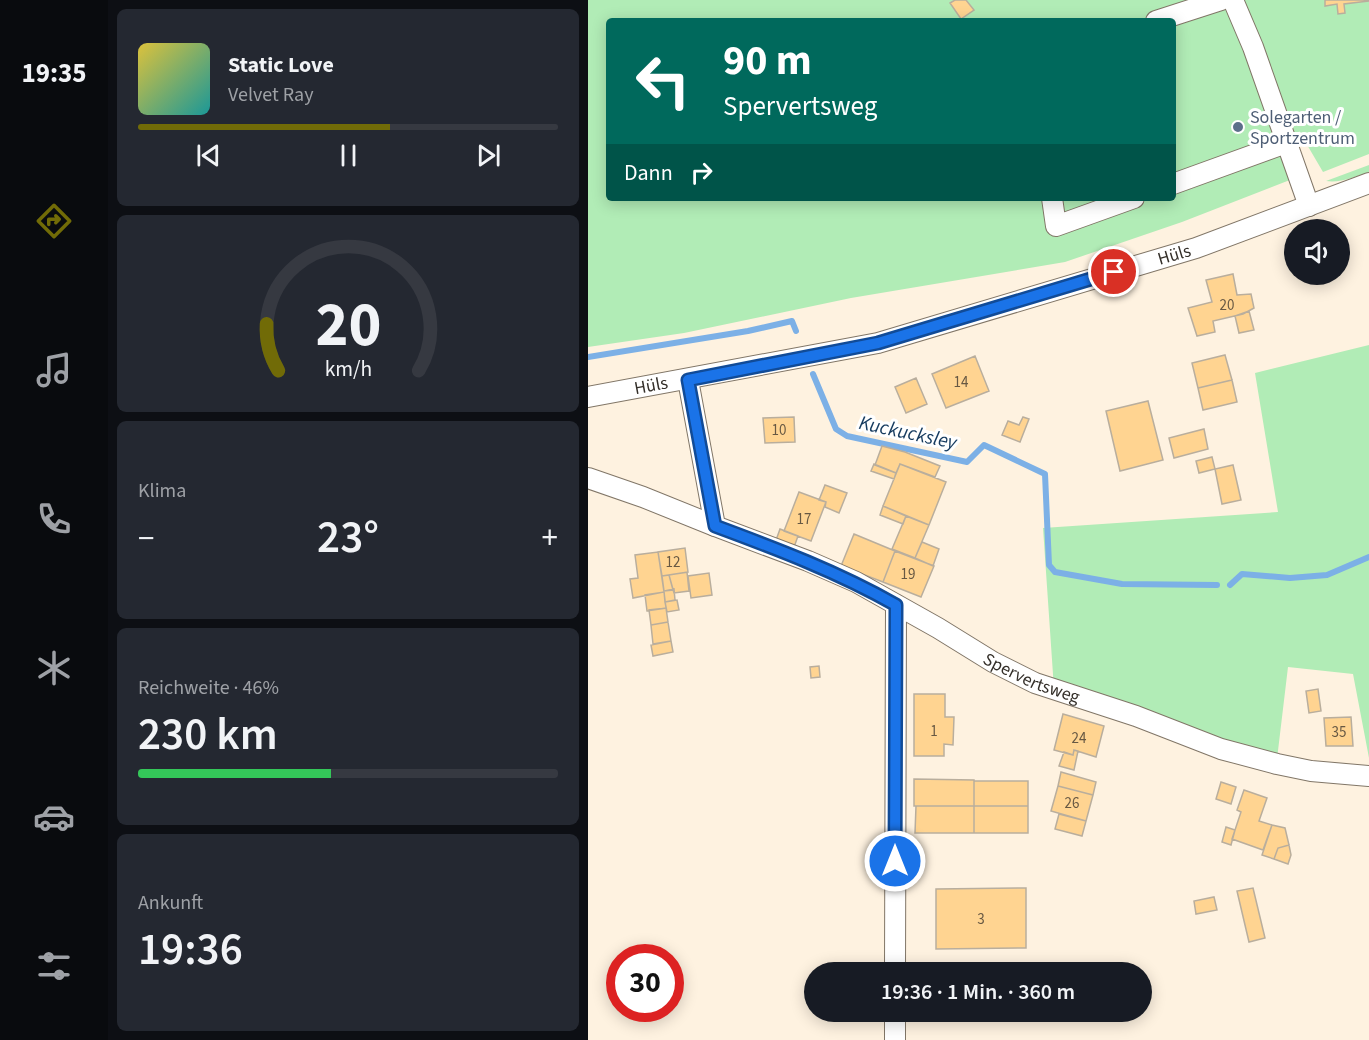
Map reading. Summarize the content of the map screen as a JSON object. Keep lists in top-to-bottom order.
{
  "streets": {
    "street": ["Hüls", "Spervertsweg"]
  },
  "water": ["Kuckucksley"],
  "places": ["Solegarten / Sportzentrum"],
  "house_numbers": [
    "20",
    "14",
    "10",
    "17",
    "12",
    "19",
    "1",
    "35",
    "24",
    "26",
    "3"
  ],
  "page": {
    "tabs": "19:35",
    "turn": ["90 m", "Spervertsweg"],
    "song": ["Static Love", "Velvet Ray"],
    "then": "Dann",
    "tile": [
      "Klima",
      ["Reichweite · 46%", "230 km"],
      ["Ankunft", "19:36"]
    ],
    "heat": ["−", "23°", "+"],
    "limit": "30",
    "trip": "19:36 · 1 Min. · 360 m",
    "gauge": ["20", "km/h"]
  }
}
